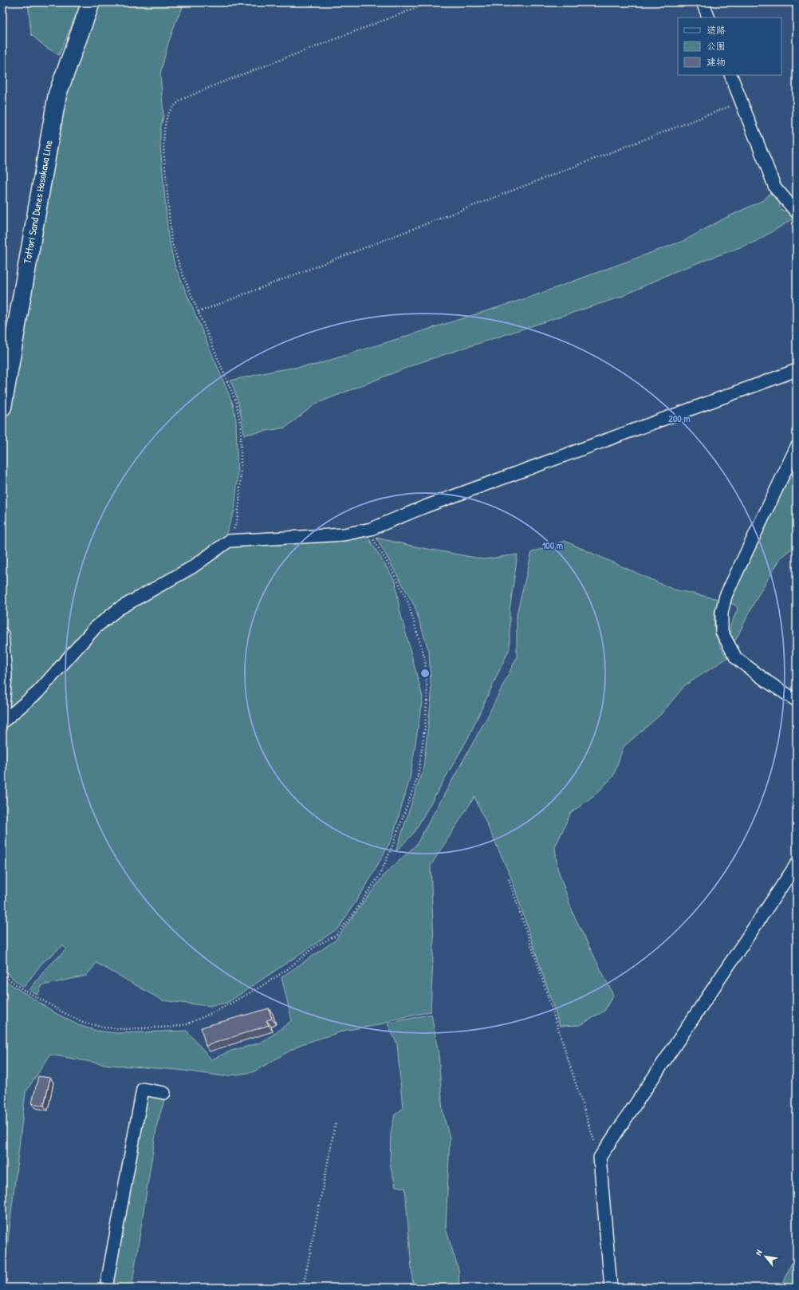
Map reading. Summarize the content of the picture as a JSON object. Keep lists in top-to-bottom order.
{
  "streets": {
    "main road": ["Tottori Sand Dunes Hosokawa Line"]
  },
  "legend": ["道路", "公園", "建物"],
  "north": "top left",
  "rings": ["200 m", "100 m"]
}
